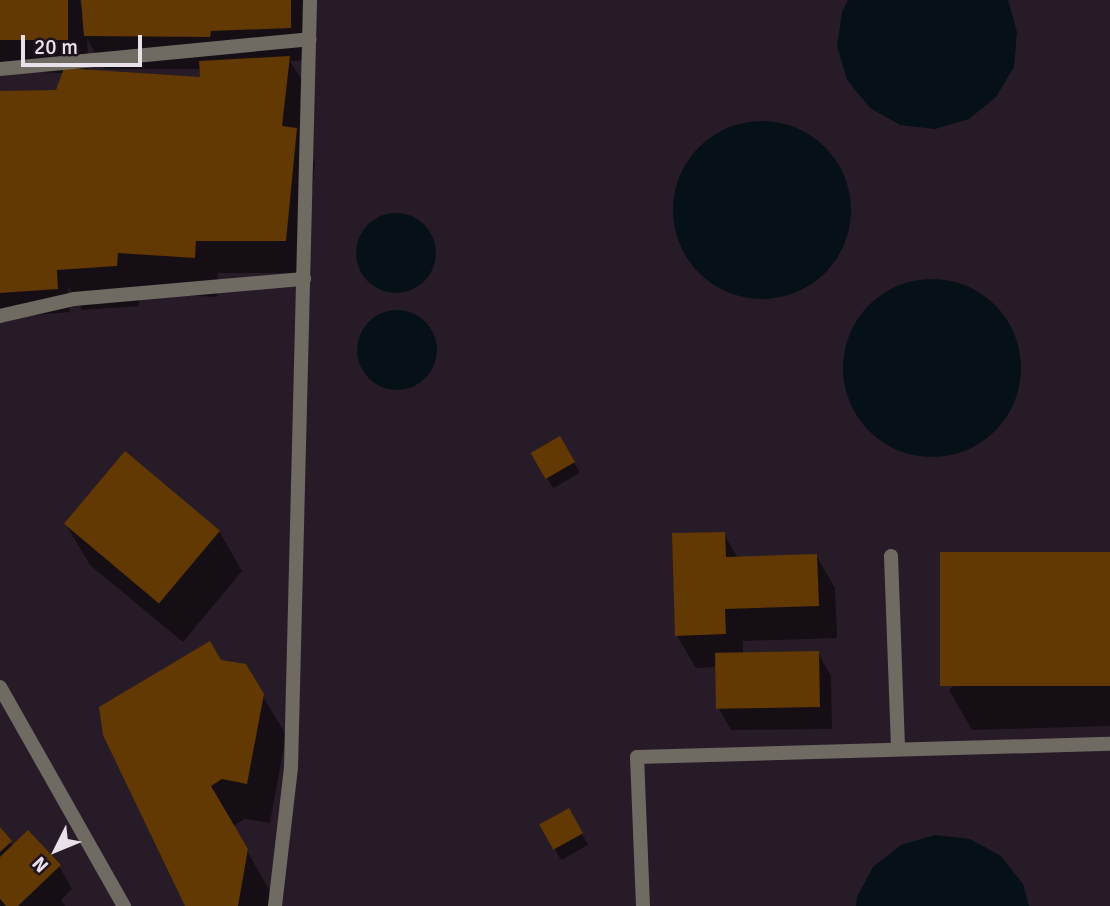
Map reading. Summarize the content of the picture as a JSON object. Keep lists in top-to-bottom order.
{
  "scale_bar": "20 m",
  "north": "bottom left"
}
